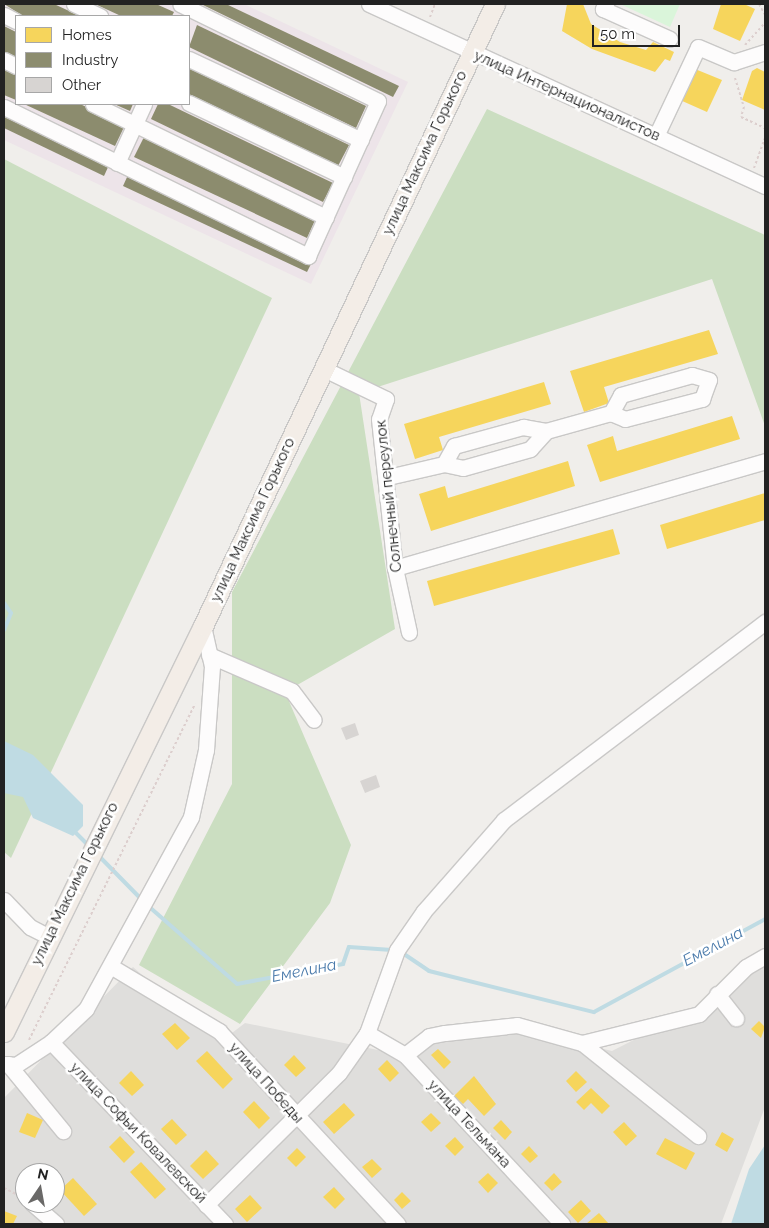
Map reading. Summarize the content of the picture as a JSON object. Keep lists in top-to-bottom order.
{
  "streets": {
    "main road": ["улица Максима Горького"],
    "street": [
      "улица Интернационалистов",
      "Солнечный переулок",
      "улица Победы",
      "улица Тельмана",
      "улица Софьи Ковалевской"
    ]
  },
  "crossings": [
    ["улица Интернационалистов", "улица Максима Горького"],
    ["улица Максима Горького", "Солнечный переулок"]
  ],
  "water": ["Емелина"],
  "legend": ["Homes", "Industry", "Other"],
  "scale_bar": "50 m",
  "north": "top"
}
